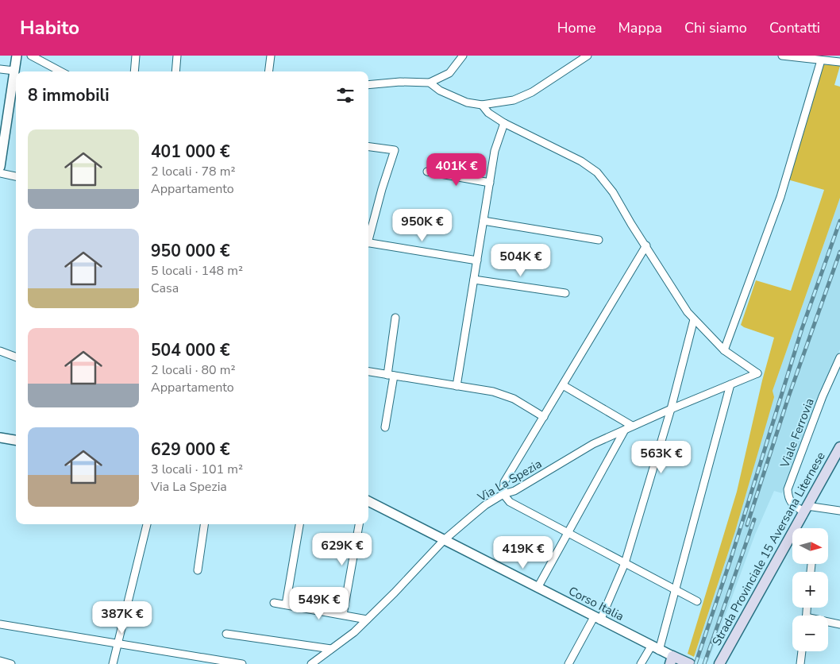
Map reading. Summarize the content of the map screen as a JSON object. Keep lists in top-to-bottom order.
{
  "streets": {
    "main road": ["Strada Provinciale 15 Aversana Liternese", "Corso Italia"],
    "street": ["Viale Ferrovia", "Via La Spezia"]
  },
  "crossings": [
    ["Viale Ferrovia", "Strada Provinciale 15 Aversana Liternese"],
    ["Via La Spezia", "Corso Italia"]
  ],
  "north": "right",
  "page": {
    "header": "Habito",
    "nav": [
      "Home",
      "Mappa",
      "Chi siamo",
      "Contatti"
    ],
    "heading": "8 immobili",
    "list": [
      {
        "name": "401 000 €",
        "note": "2 locali · 78 m² · Appartamento"
      },
      {
        "name": "950 000 €",
        "note": "5 locali · 148 m² · Casa"
      },
      {
        "name": "504 000 €",
        "note": "2 locali · 80 m² · Appartamento"
      },
      {
        "name": "629 000 €",
        "note": "3 locali · 101 m² · Via La Spezia"
      }
    ],
    "price": [
      "401K €",
      "950K €",
      "504K €",
      "563K €",
      "629K €",
      "419K €",
      "549K €",
      "387K €"
    ],
    "map_buttons": ["+", "−"]
  }
}
